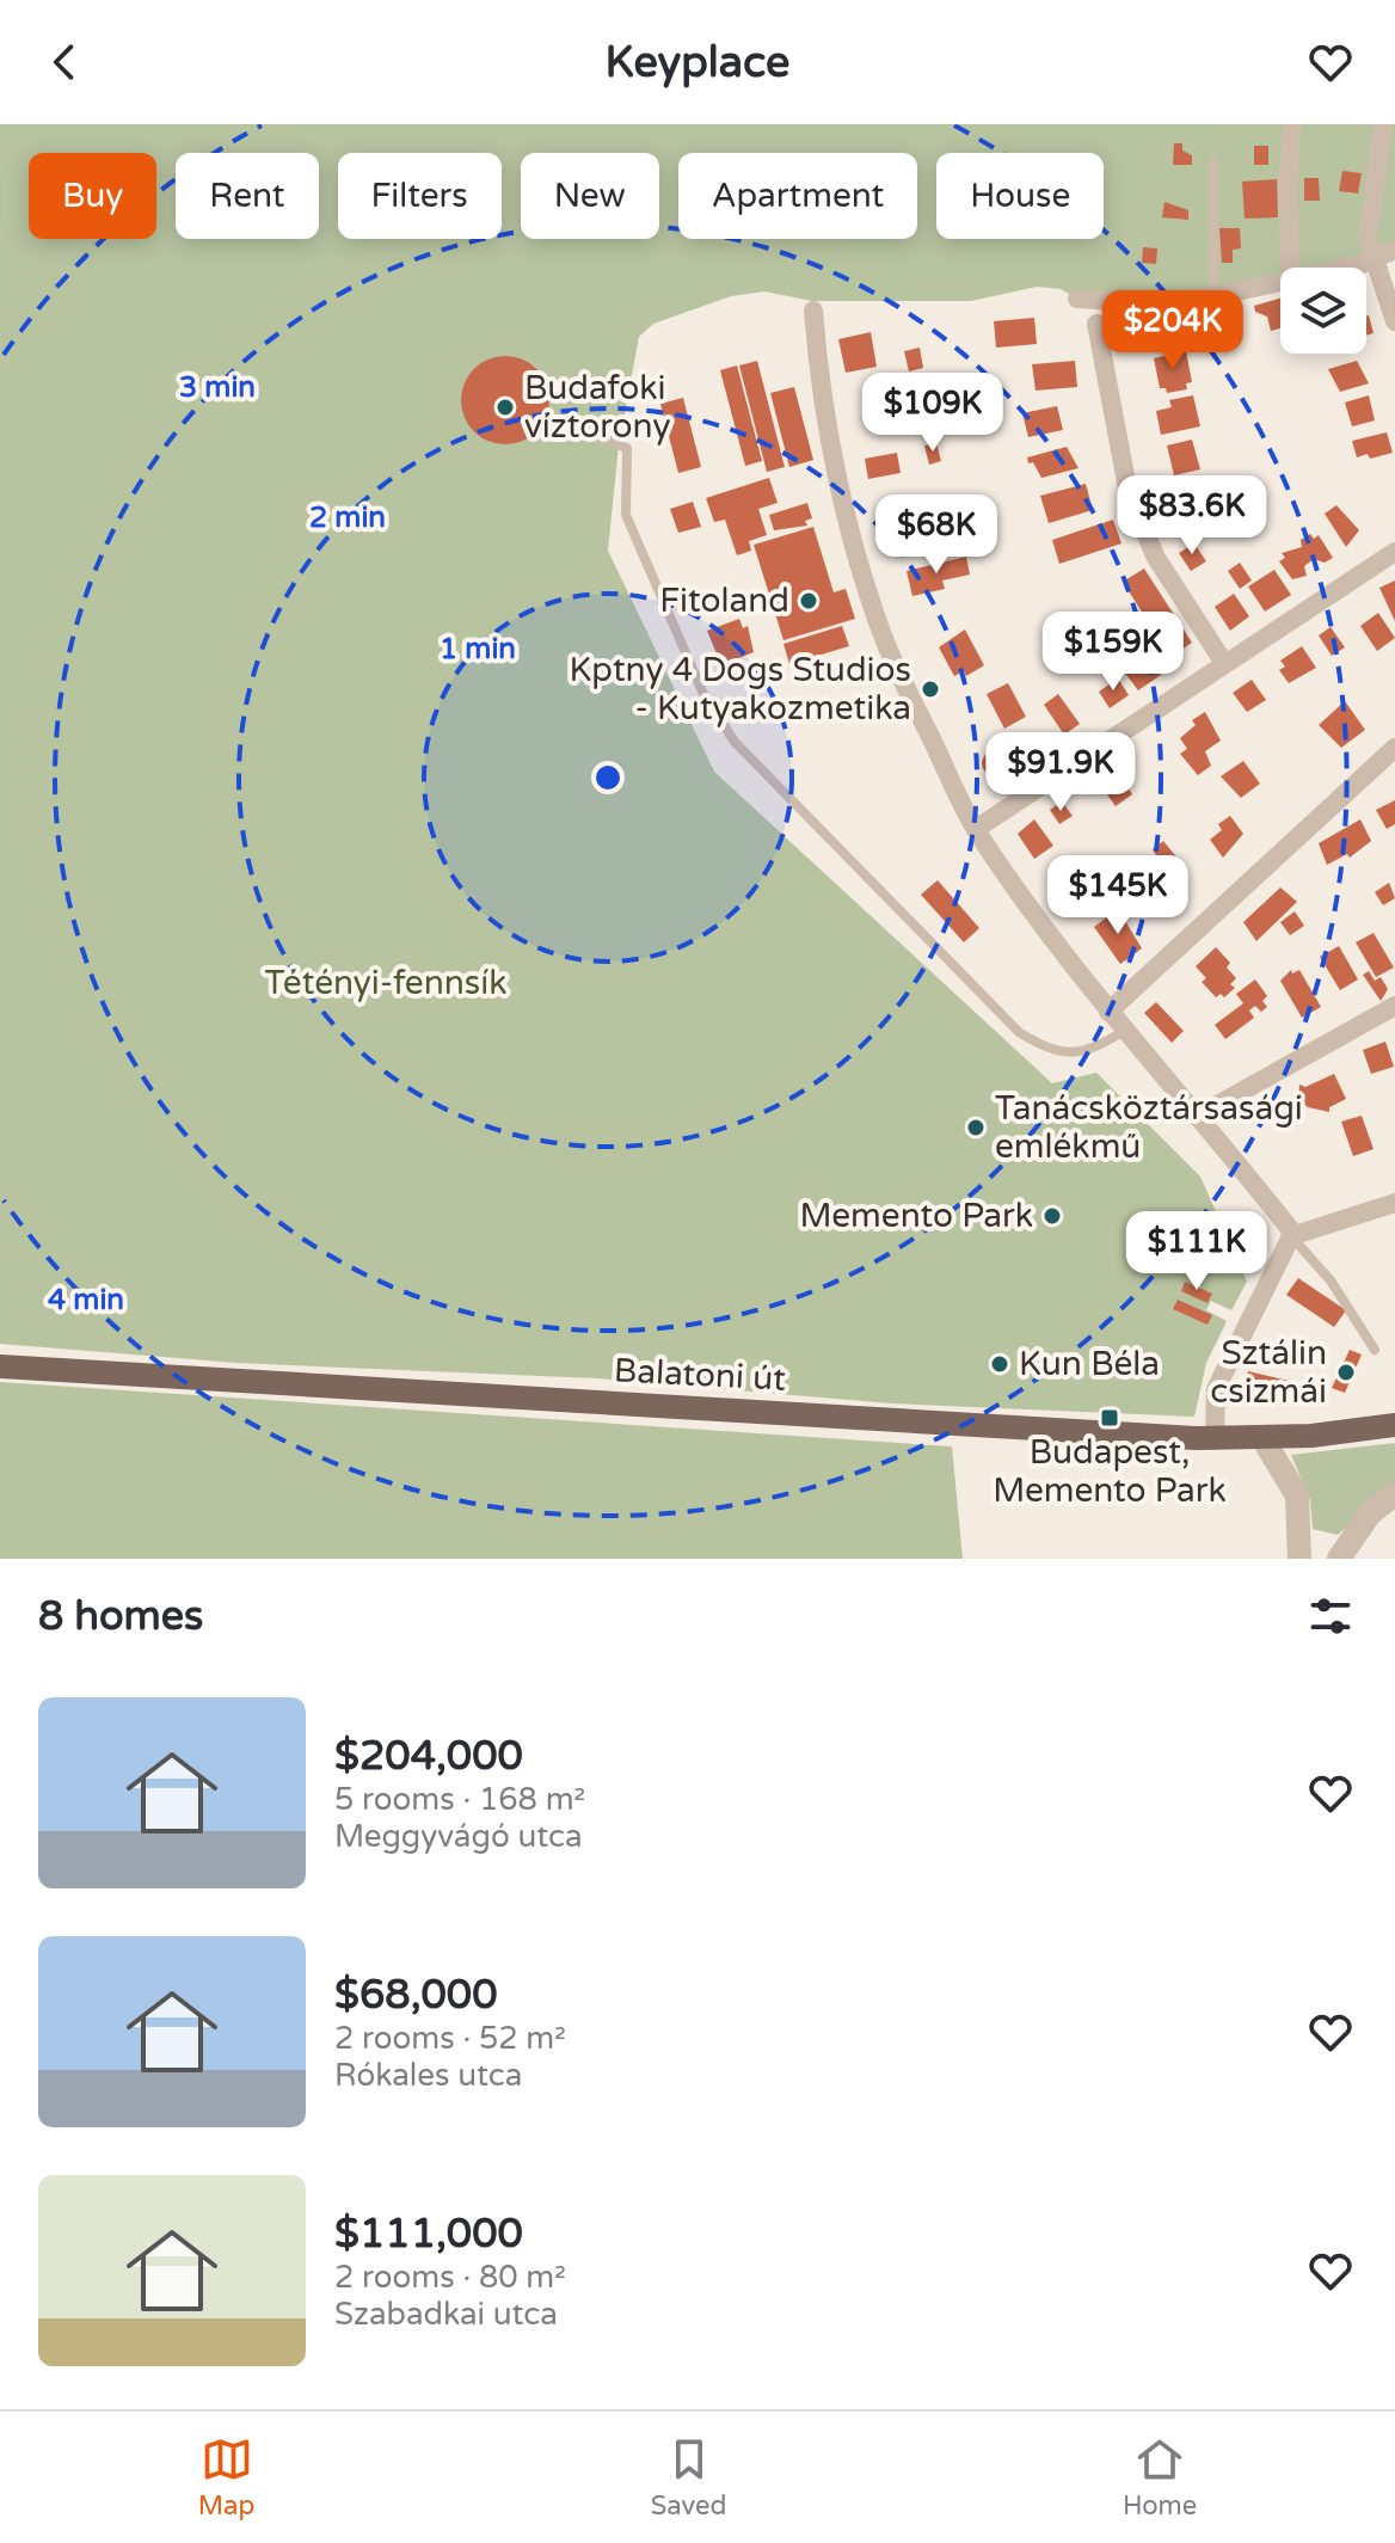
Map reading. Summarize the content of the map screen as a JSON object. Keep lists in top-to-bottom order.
{
  "streets": {
    "main road": ["Balatoni út"]
  },
  "parks": ["Tétényi-fennsík"],
  "places": {
    "other": [
      "Budafoki víztorony",
      "Fitoland",
      "Kptny 4 Dogs Studios - Kutyakozmetika",
      "Tanácsköztársasági emlékmű",
      "Memento Park",
      "Kun Béla",
      "Sztálin csizmái"
    ],
    "transit": ["Budapest, Memento Park"]
  },
  "page": {
    "header": "Keyplace",
    "chip": [
      "Buy",
      "Rent",
      "Filters",
      "New",
      "Apartment",
      "House"
    ],
    "price": [
      "$204K",
      "$109K",
      "$83.6K",
      "$68K",
      "$159K",
      "$91.9K",
      "$145K",
      "$111K"
    ],
    "heading": "8 homes",
    "list": [
      {
        "name": "$204,000",
        "note": "5 rooms · 168 m² · Meggyvágó utca"
      },
      {
        "name": "$68,000",
        "note": "2 rooms · 52 m² · Rókales utca"
      },
      {
        "name": "$111,000",
        "note": "2 rooms · 80 m² · Szabadkai utca"
      }
    ],
    "tabs": ["Map", "Saved", "Home"]
  },
  "rings": [
    "3 min",
    "2 min",
    "1 min",
    "4 min"
  ]
}
